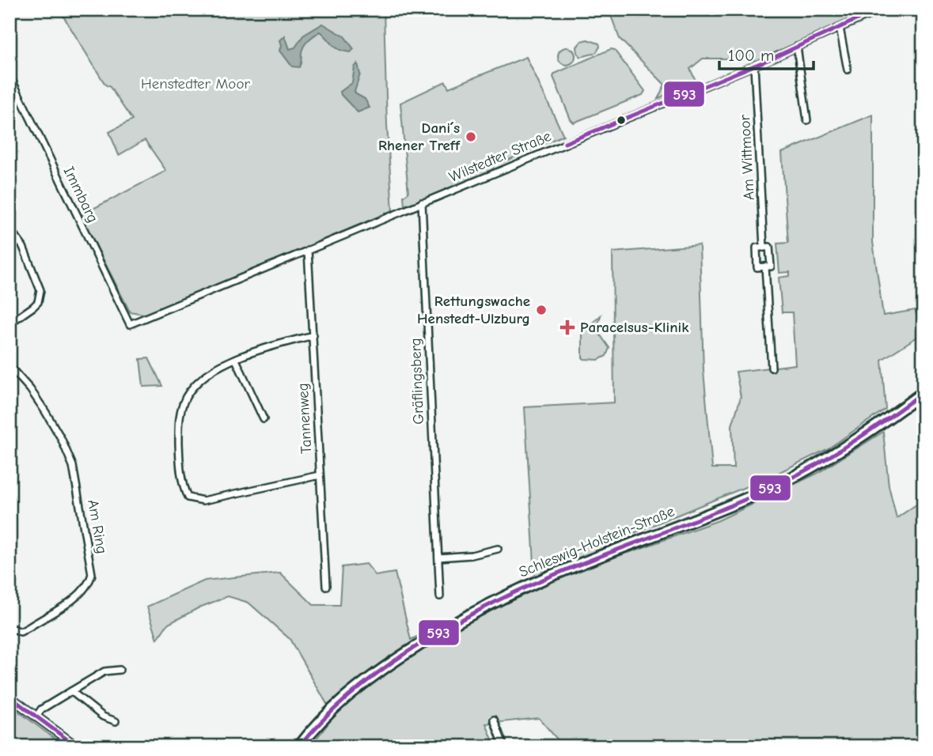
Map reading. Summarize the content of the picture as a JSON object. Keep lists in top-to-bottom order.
{
  "streets": {
    "main road": ["Schleswig-Holstein-Straße"],
    "street": [
      "Wilstedter Straße",
      "Am Wittmoor",
      "Immbarg",
      "Gräflingsberg",
      "Tannenweg",
      "Am Ring"
    ]
  },
  "crossings": [
    ["Wilstedter Straße", "Am Wittmoor"],
    ["Wilstedter Straße", "Immbarg"],
    ["Wilstedter Straße", "Gräflingsberg"],
    ["Wilstedter Straße", "Tannenweg"]
  ],
  "parks": ["Henstedter Moor"],
  "places": {
    "other": ["Dani´s Rhener Treff", "Rettungswache Henstedt-Ulzburg"],
    "health": ["Paracelsus-Klinik"]
  },
  "lines": ["transit line 593"],
  "scale_bar": "100 m"
}
